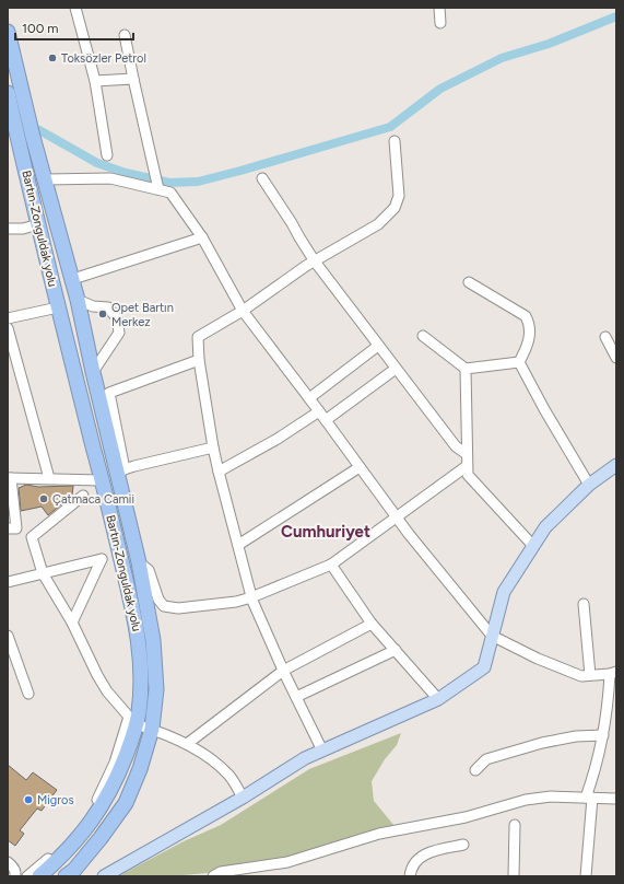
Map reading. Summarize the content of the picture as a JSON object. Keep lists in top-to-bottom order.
{
  "streets": {
    "highway": ["Bartın-Zonguldak yolu"]
  },
  "districts": ["Cumhuriyet"],
  "places": [
    "Toksözler Petrol",
    "Opet Bartın Merkez",
    "Çatmaca Camii",
    "Migros"
  ],
  "scale_bar": "100 m"
}
